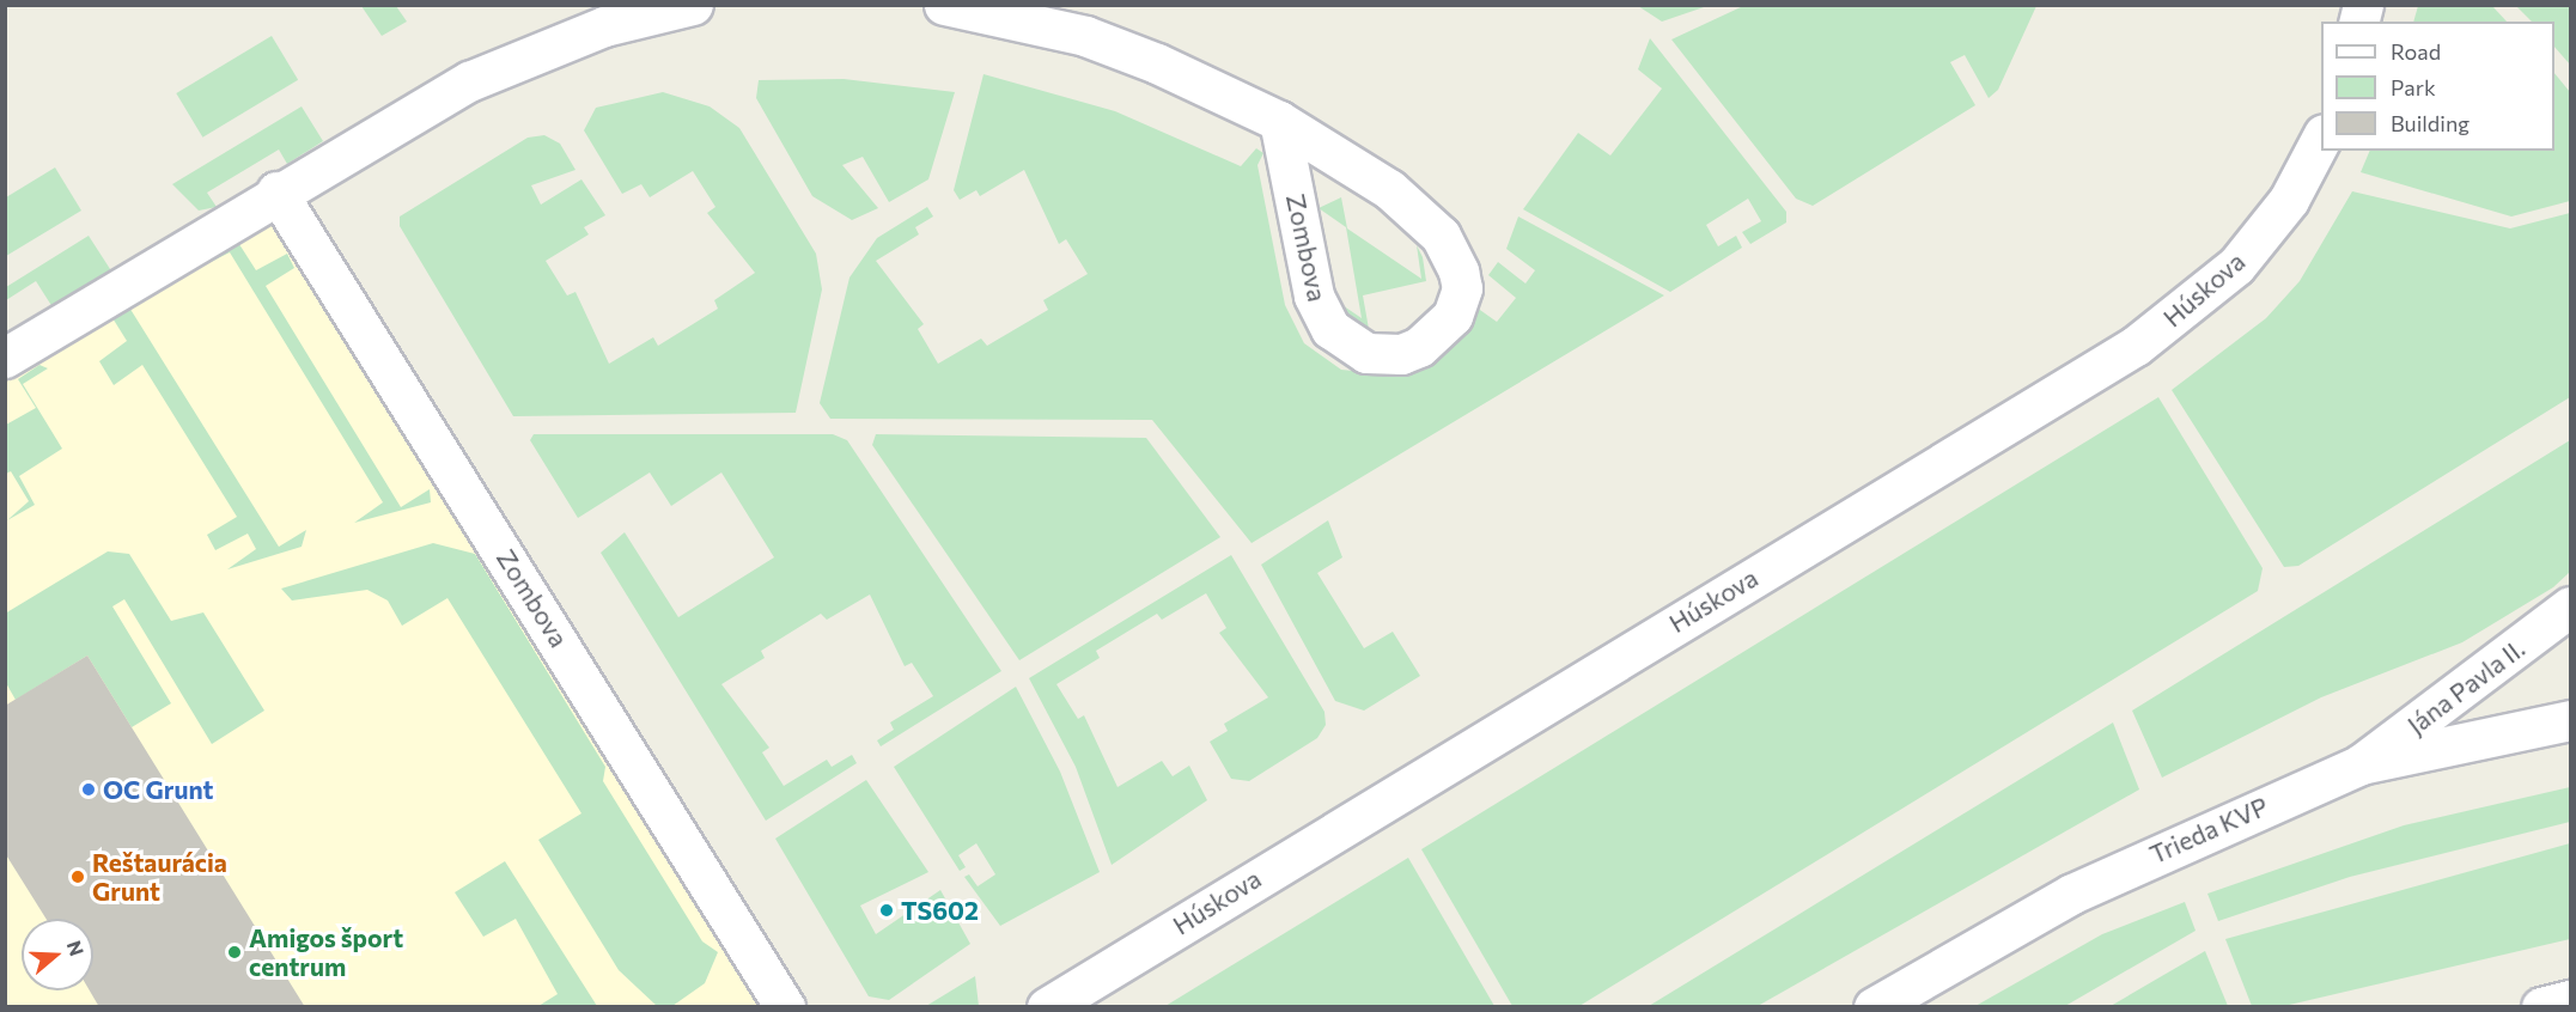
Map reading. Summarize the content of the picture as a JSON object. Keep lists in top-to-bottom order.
{
  "streets": {
    "street": [
      "Zombova",
      "Húskova",
      "Jána Pavla II.",
      "Trieda KVP"
    ]
  },
  "crossings": [
    ["Jána Pavla II.", "Trieda KVP"]
  ],
  "places": [
    "OC Grunt",
    "Reštaurácia Grunt",
    "TS602",
    "Amigos šport centrum"
  ],
  "legend": ["Road", "Park", "Building"],
  "north": "right"
}
